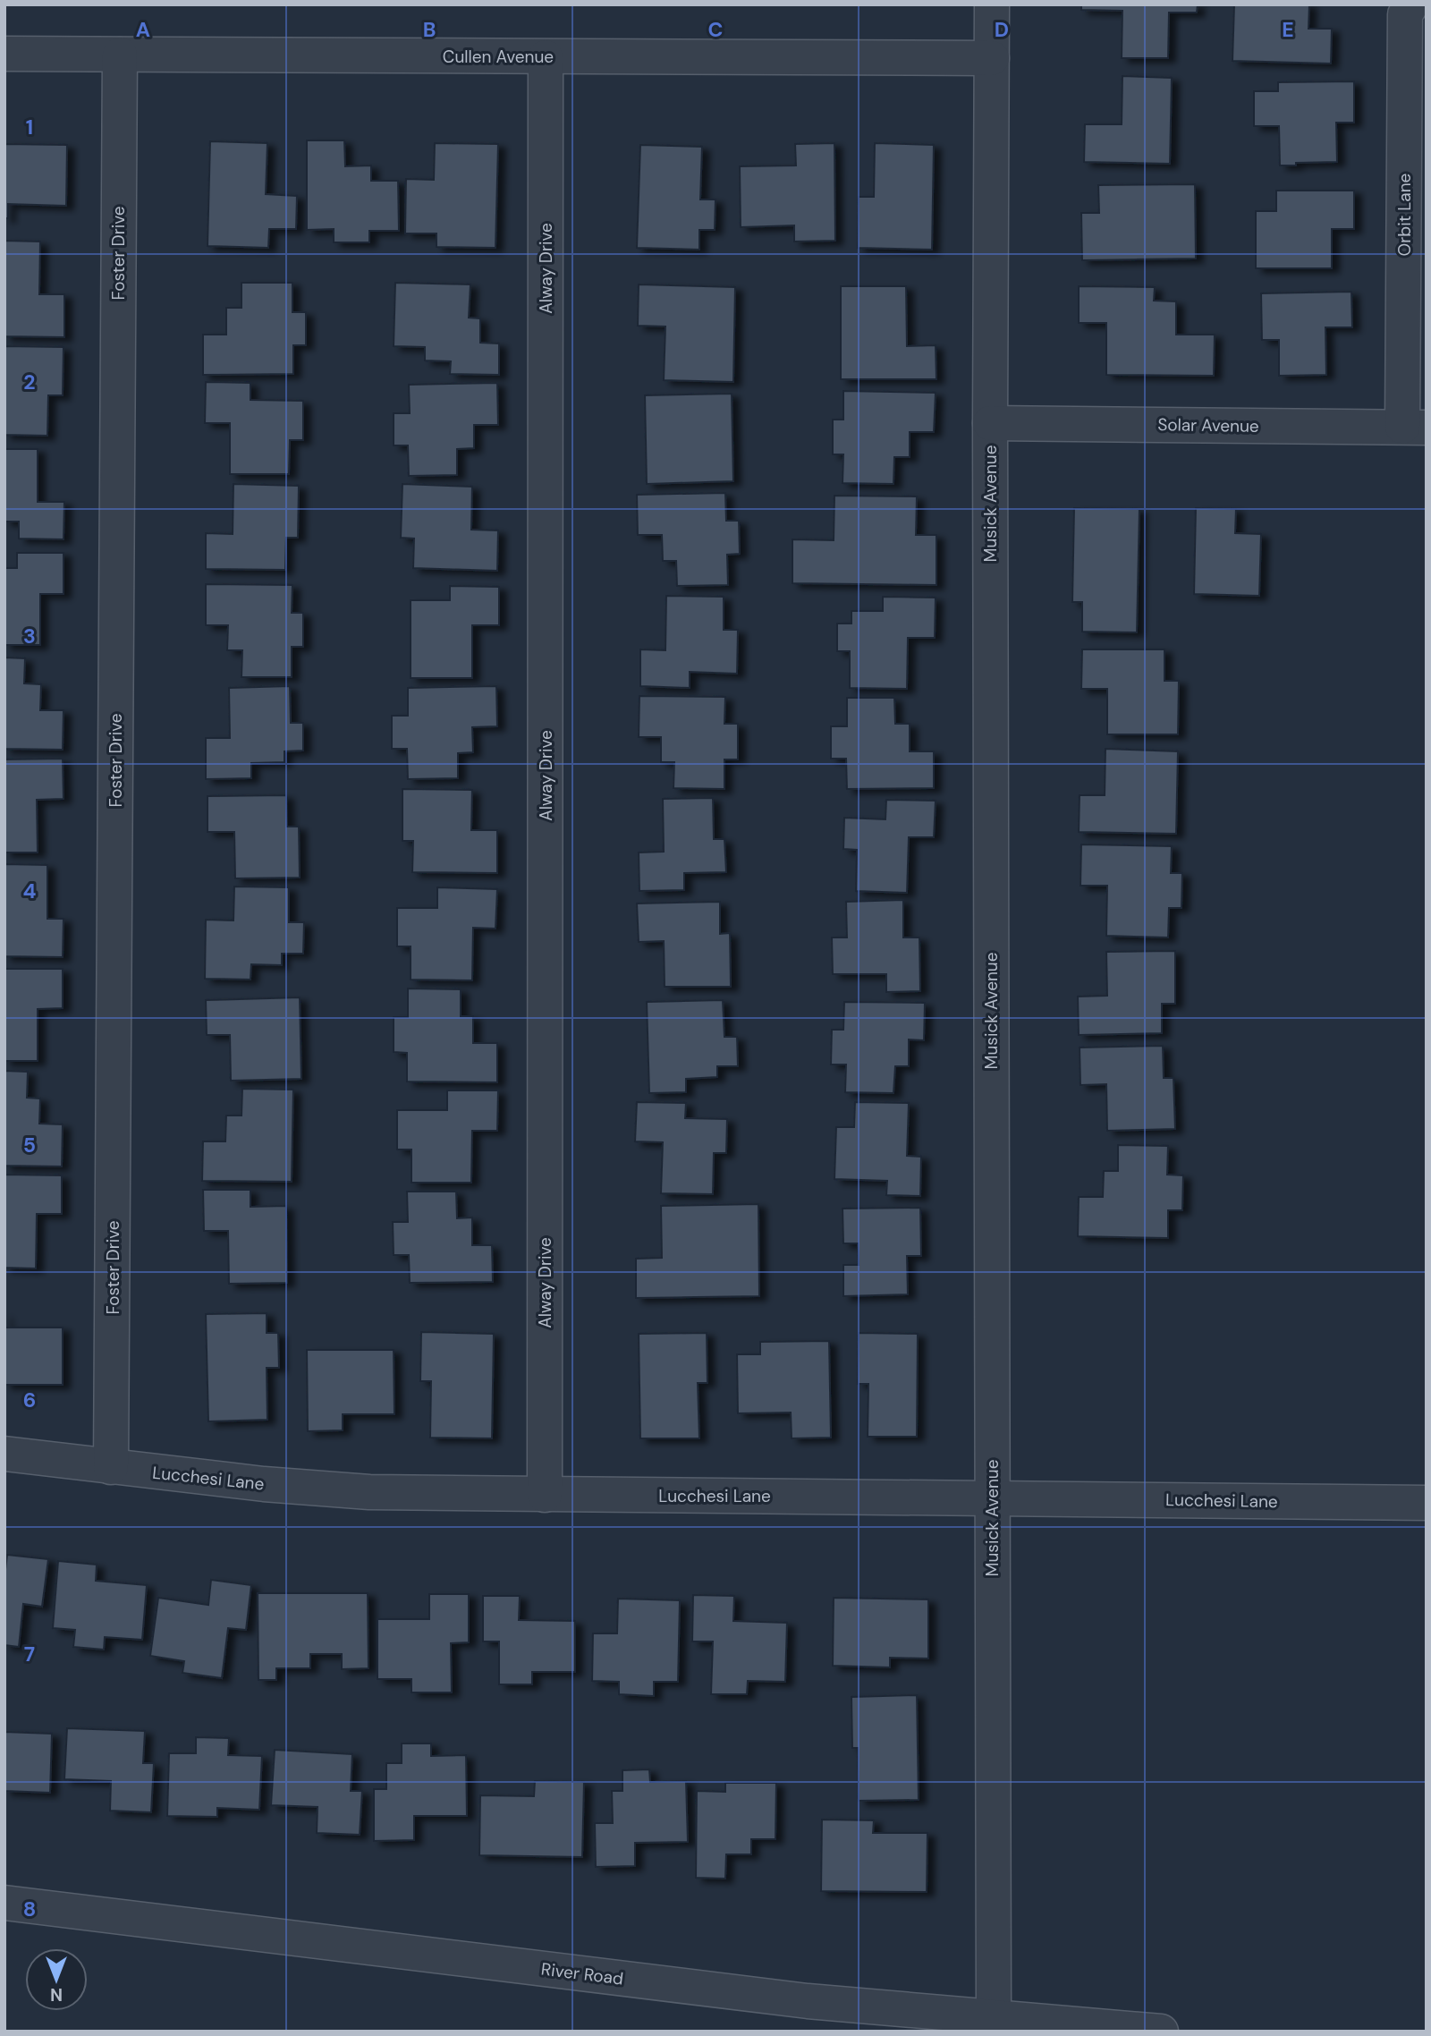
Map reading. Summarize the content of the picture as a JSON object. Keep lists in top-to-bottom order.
{
  "streets": {
    "street": [
      "Cullen Avenue",
      "Orbit Lane",
      "Foster Drive",
      "Alway Drive",
      "Solar Avenue",
      "Musick Avenue",
      "Lucchesi Lane",
      "River Road"
    ]
  },
  "crossings": [
    ["Cullen Avenue", "Foster Drive"],
    ["Cullen Avenue", "Alway Drive"],
    ["Cullen Avenue", "Musick Avenue"],
    ["Orbit Lane", "Solar Avenue"],
    ["Foster Drive", "Lucchesi Lane"],
    ["Alway Drive", "Lucchesi Lane"],
    ["Solar Avenue", "Musick Avenue"],
    ["Musick Avenue", "Lucchesi Lane"],
    ["Musick Avenue", "River Road"]
  ],
  "north": "bottom",
  "grid": {
    "columns": [
      "A",
      "B",
      "C",
      "D",
      "E"
    ],
    "rows": [
      "1",
      "2",
      "3",
      "4",
      "5",
      "6",
      "7",
      "8"
    ]
  }
}
